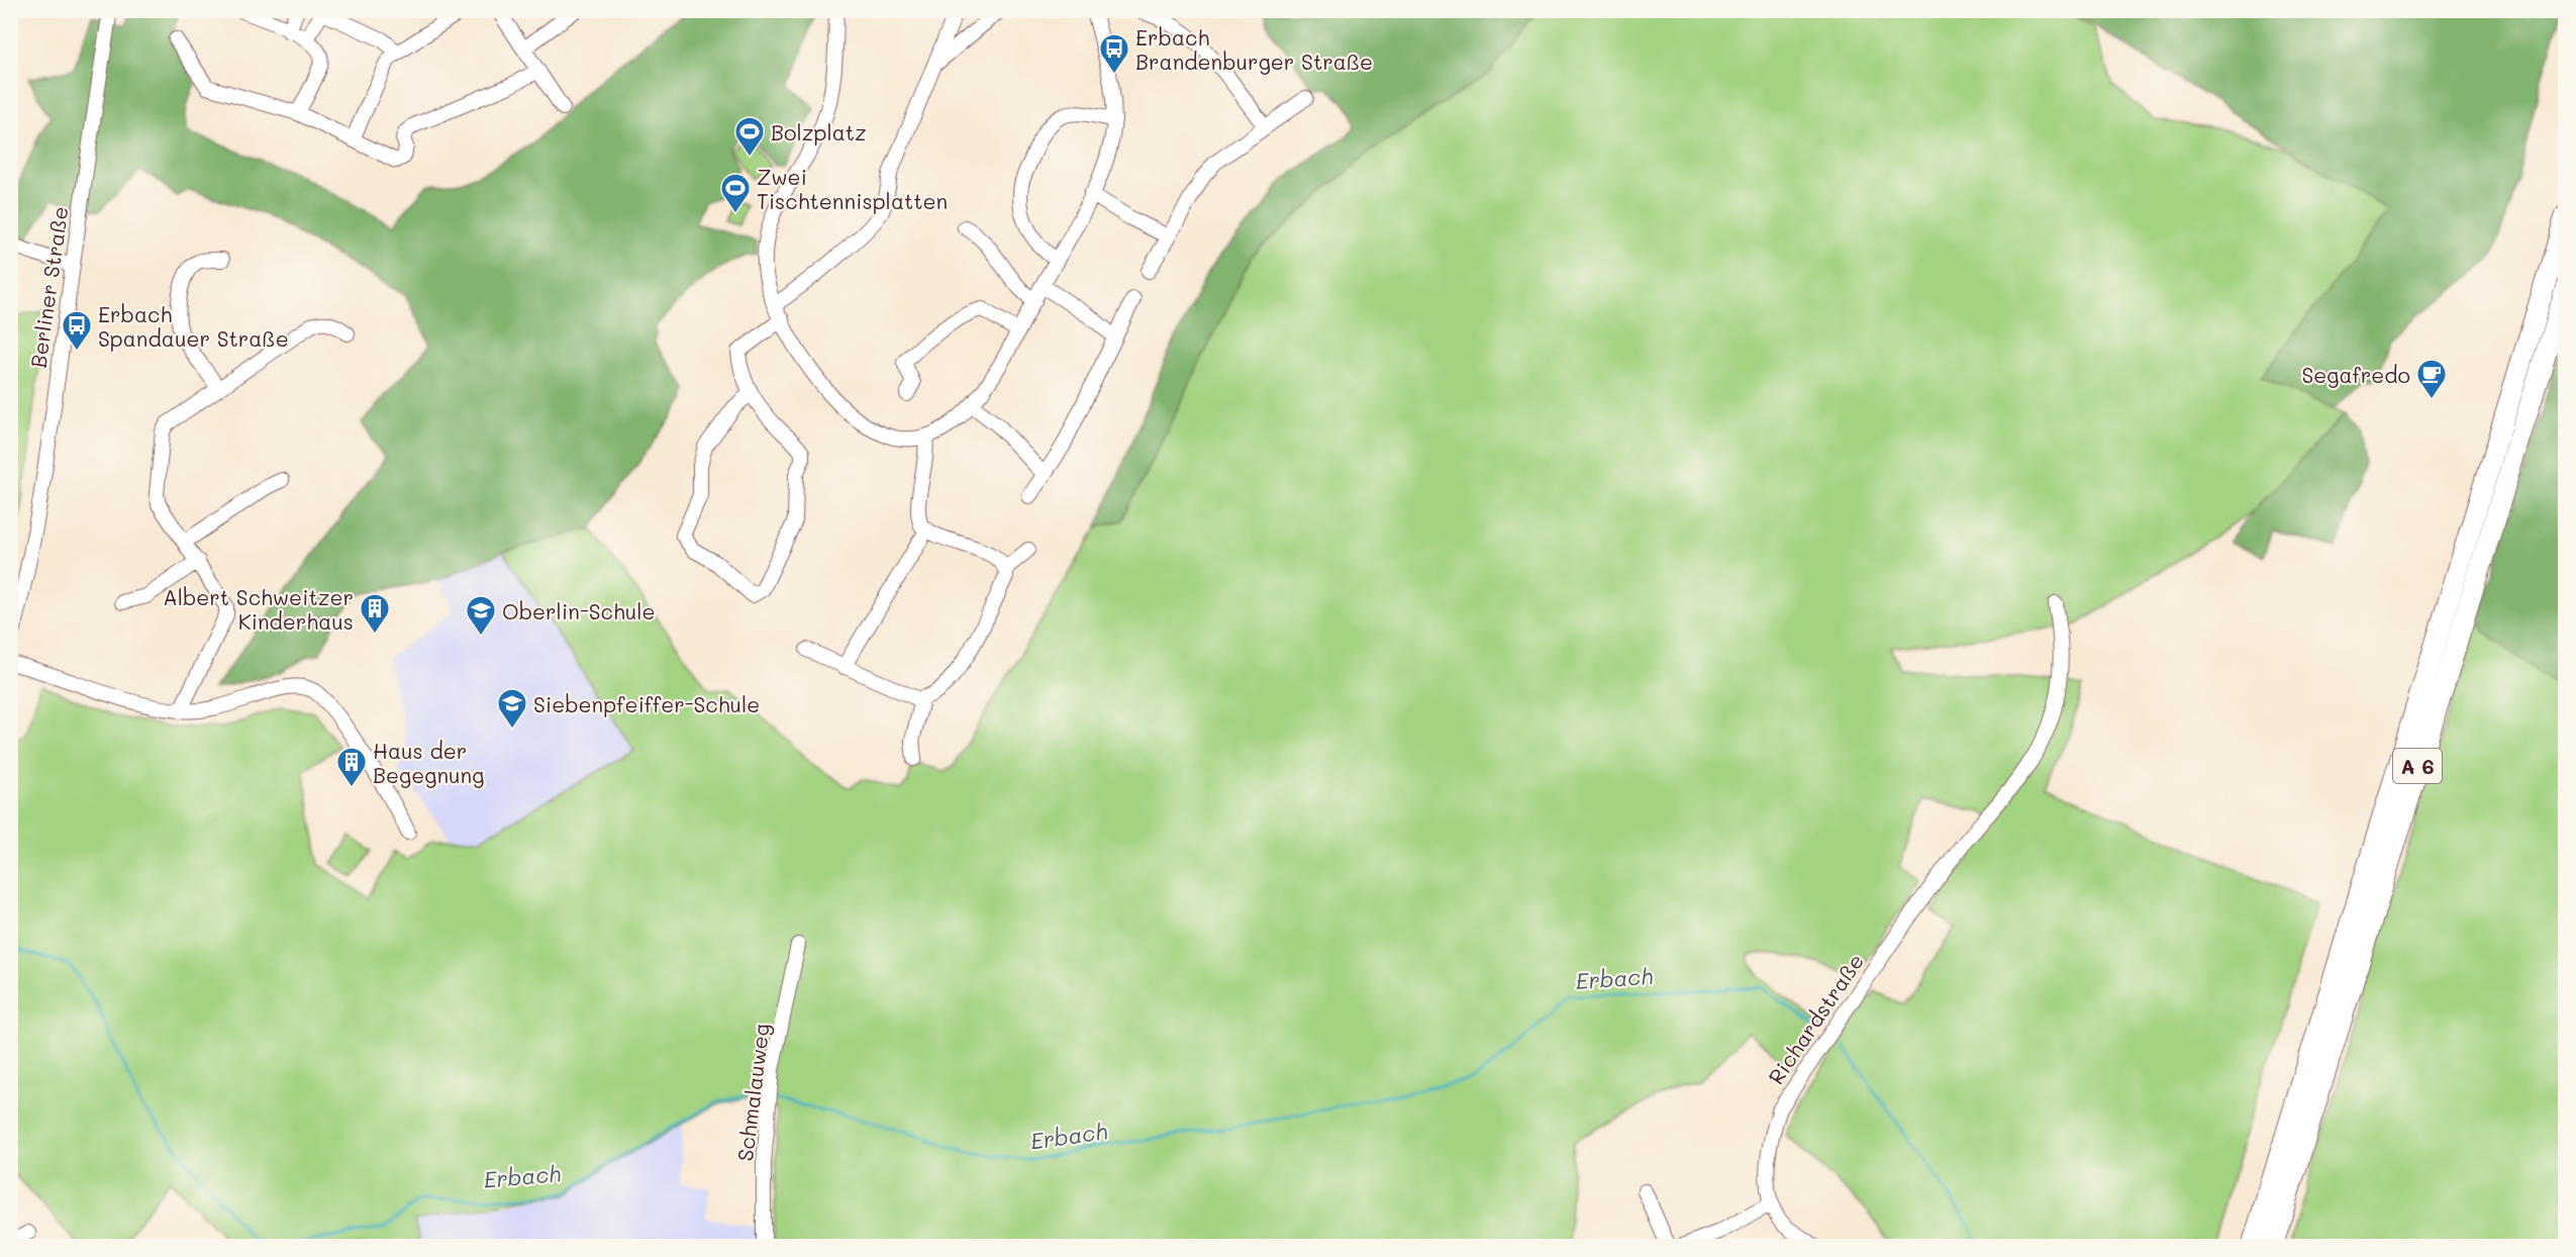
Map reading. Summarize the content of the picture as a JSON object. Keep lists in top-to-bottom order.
{
  "streets": {
    "highway": ["A 6"],
    "street": ["Berliner Straße", "Richardstraße", "Schmalauweg"]
  },
  "water": ["Erbach"],
  "places": {
    "bus stop": ["Erbach Brandenburger Straße", "Erbach Spandauer Straße"],
    "sports": ["Bolzplatz", "Zwei Tischtennisplatten"],
    "cafe": ["Segafredo"],
    "building": ["Albert Schweitzer Kinderhaus", "Haus der Begegnung"],
    "school or university": ["Oberlin-Schule", "Siebenpfeiffer-Schule"]
  }
}
